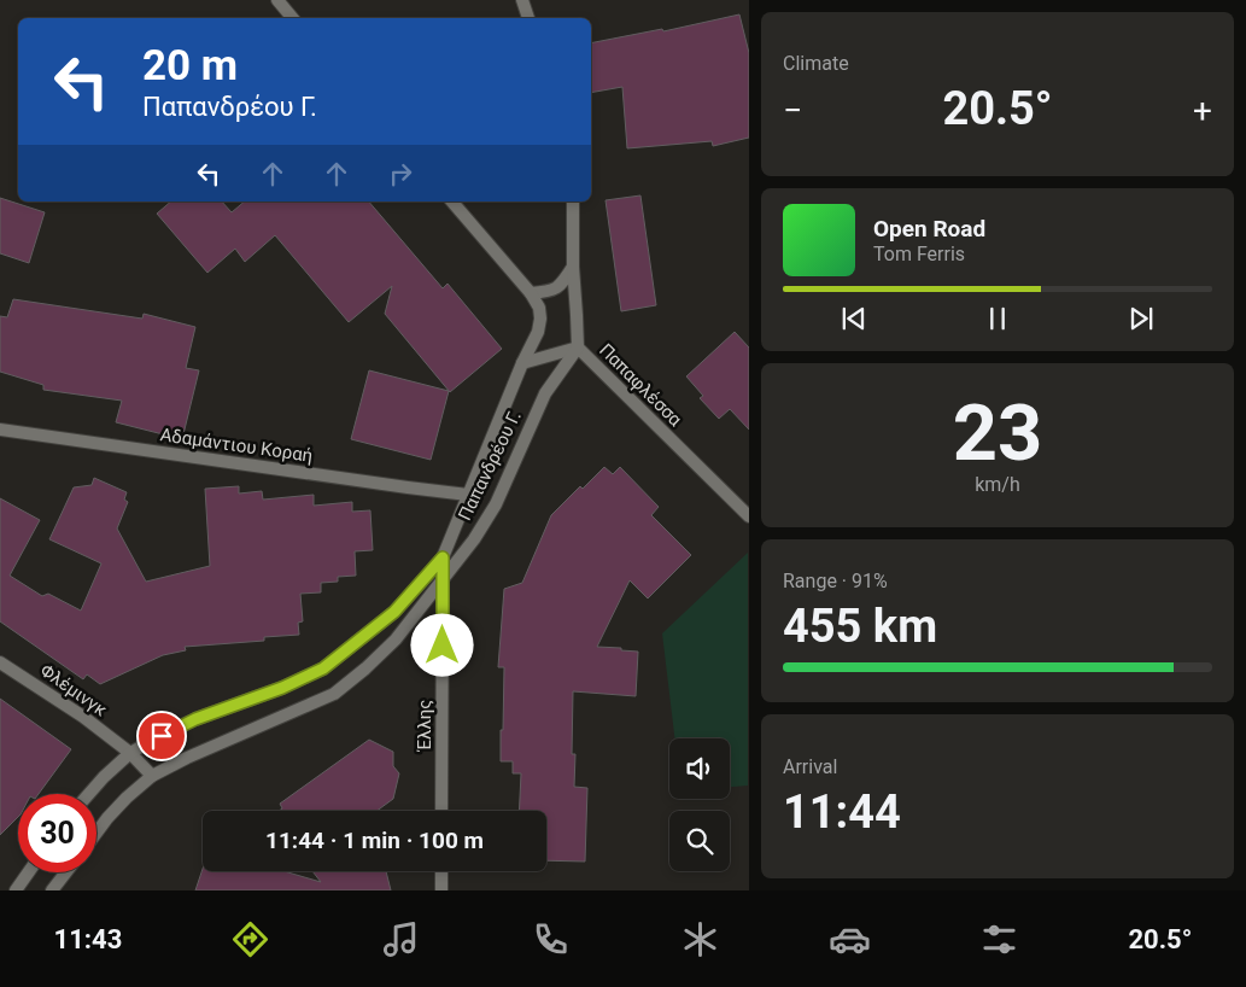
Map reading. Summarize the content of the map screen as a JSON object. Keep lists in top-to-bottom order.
{
  "streets": {
    "street": [
      "Παπαφλέσσα",
      "Αδαμάντιου Κοραή",
      "Παπανδρέου Γ.",
      "Φλέμινγκ",
      "Έλλης"
    ]
  },
  "crossings": [
    ["Παπαφλέσσα", "Παπανδρέου Γ."],
    ["Αδαμάντιου Κοραή", "Παπανδρέου Γ."],
    ["Παπανδρέου Γ.", "Φλέμινγκ"],
    ["Παπανδρέου Γ.", "Έλλης"]
  ],
  "page": {
    "tile": [
      "Climate",
      ["23", "km/h"],
      ["Range · 91%", "455 km"],
      ["Arrival", "11:44"]
    ],
    "turn": ["20 m", "Παπανδρέου Γ."],
    "heat": ["−", "20.5°", "+"],
    "song": ["Open Road", "Tom Ferris"],
    "limit": "30",
    "trip": "11:44 · 1 min · 100 m",
    "tabs": ["11:43", "20.5°"]
  }
}
